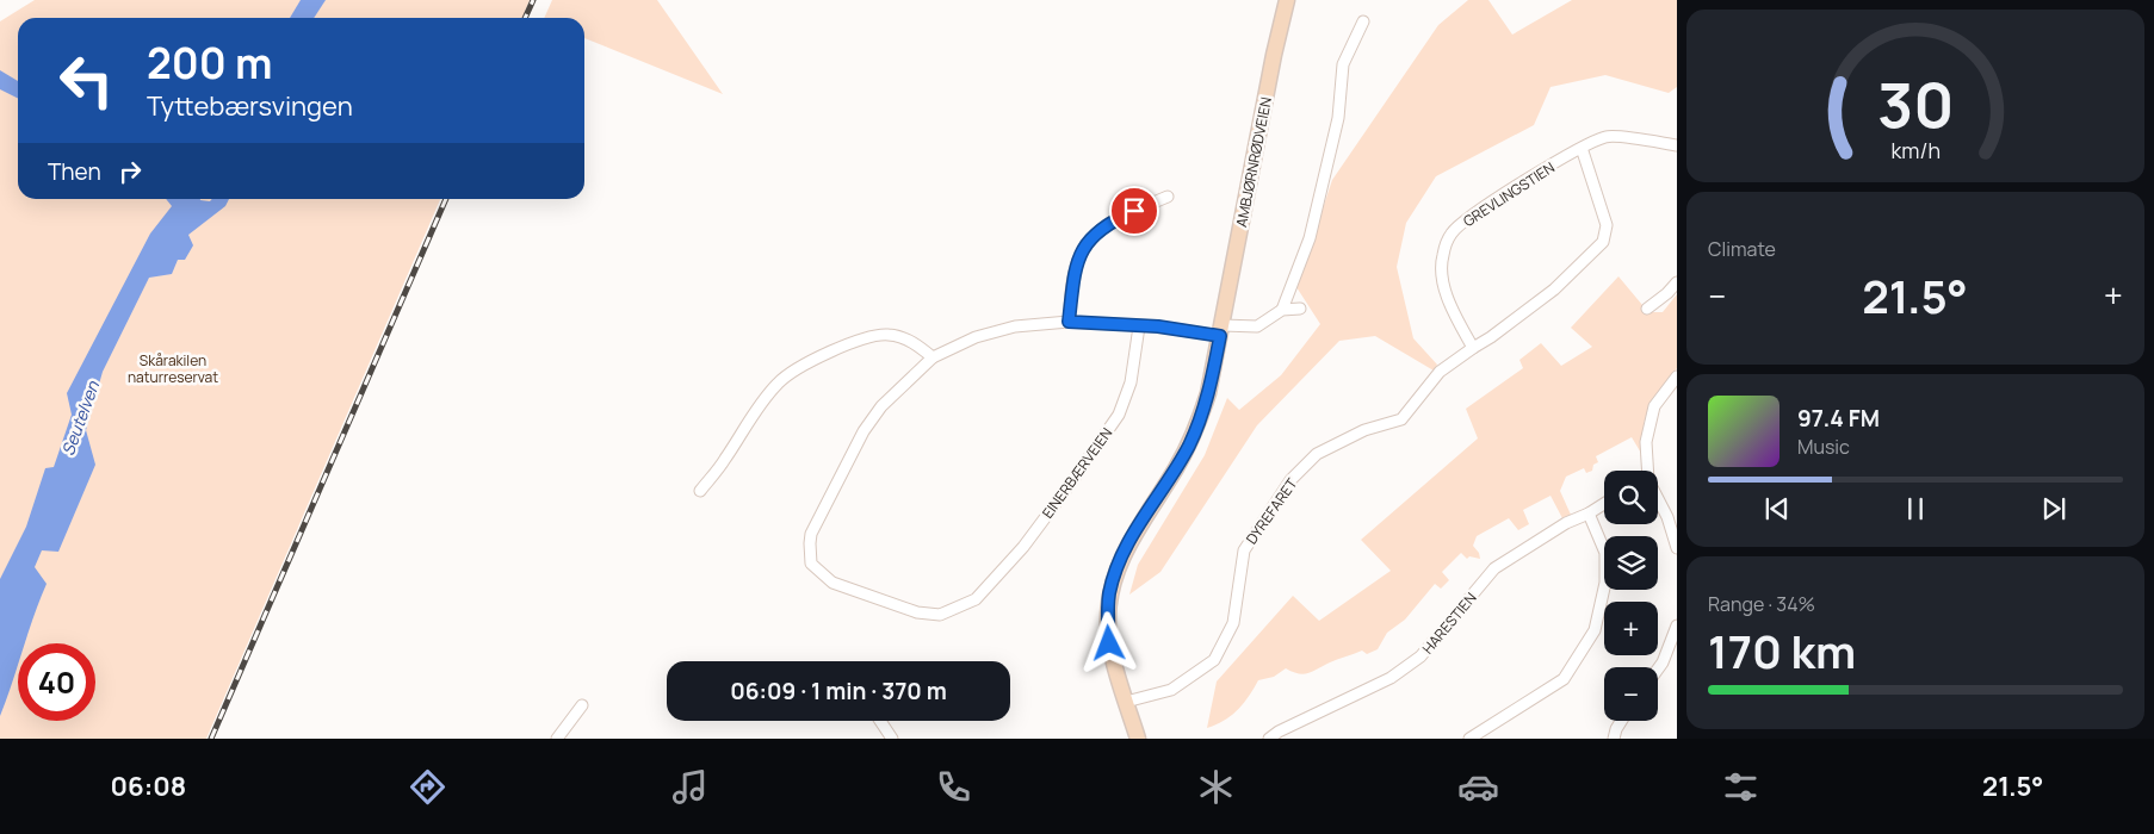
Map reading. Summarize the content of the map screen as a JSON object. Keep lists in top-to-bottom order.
{
  "streets": {
    "street": [
      "AMBJØRNRØDVEIEN",
      "GREVLINGSTIEN",
      "EINERBÆRVEIEN",
      "DYREFARET",
      "HARESTIEN"
    ]
  },
  "crossings": [
    ["AMBJØRNRØDVEIEN", "DYREFARET"],
    ["GREVLINGSTIEN", "DYREFARET"]
  ],
  "water": ["Seutelven"],
  "parks": ["Skårakilen naturreservat"],
  "page": {
    "turn": ["200 m", "Tyttebærsvingen"],
    "then": "Then",
    "tile": [
      "Climate",
      ["Range · 34%", "170 km"]
    ],
    "heat": ["−", "21.5°", "+"],
    "song": ["97.4 FM", "Music"],
    "map_buttons": ["+", "−"],
    "limit": "40",
    "trip": "06:09 · 1 min · 370 m",
    "tabs": ["06:08", "21.5°"],
    "gauge": ["30", "km/h"]
  }
}
